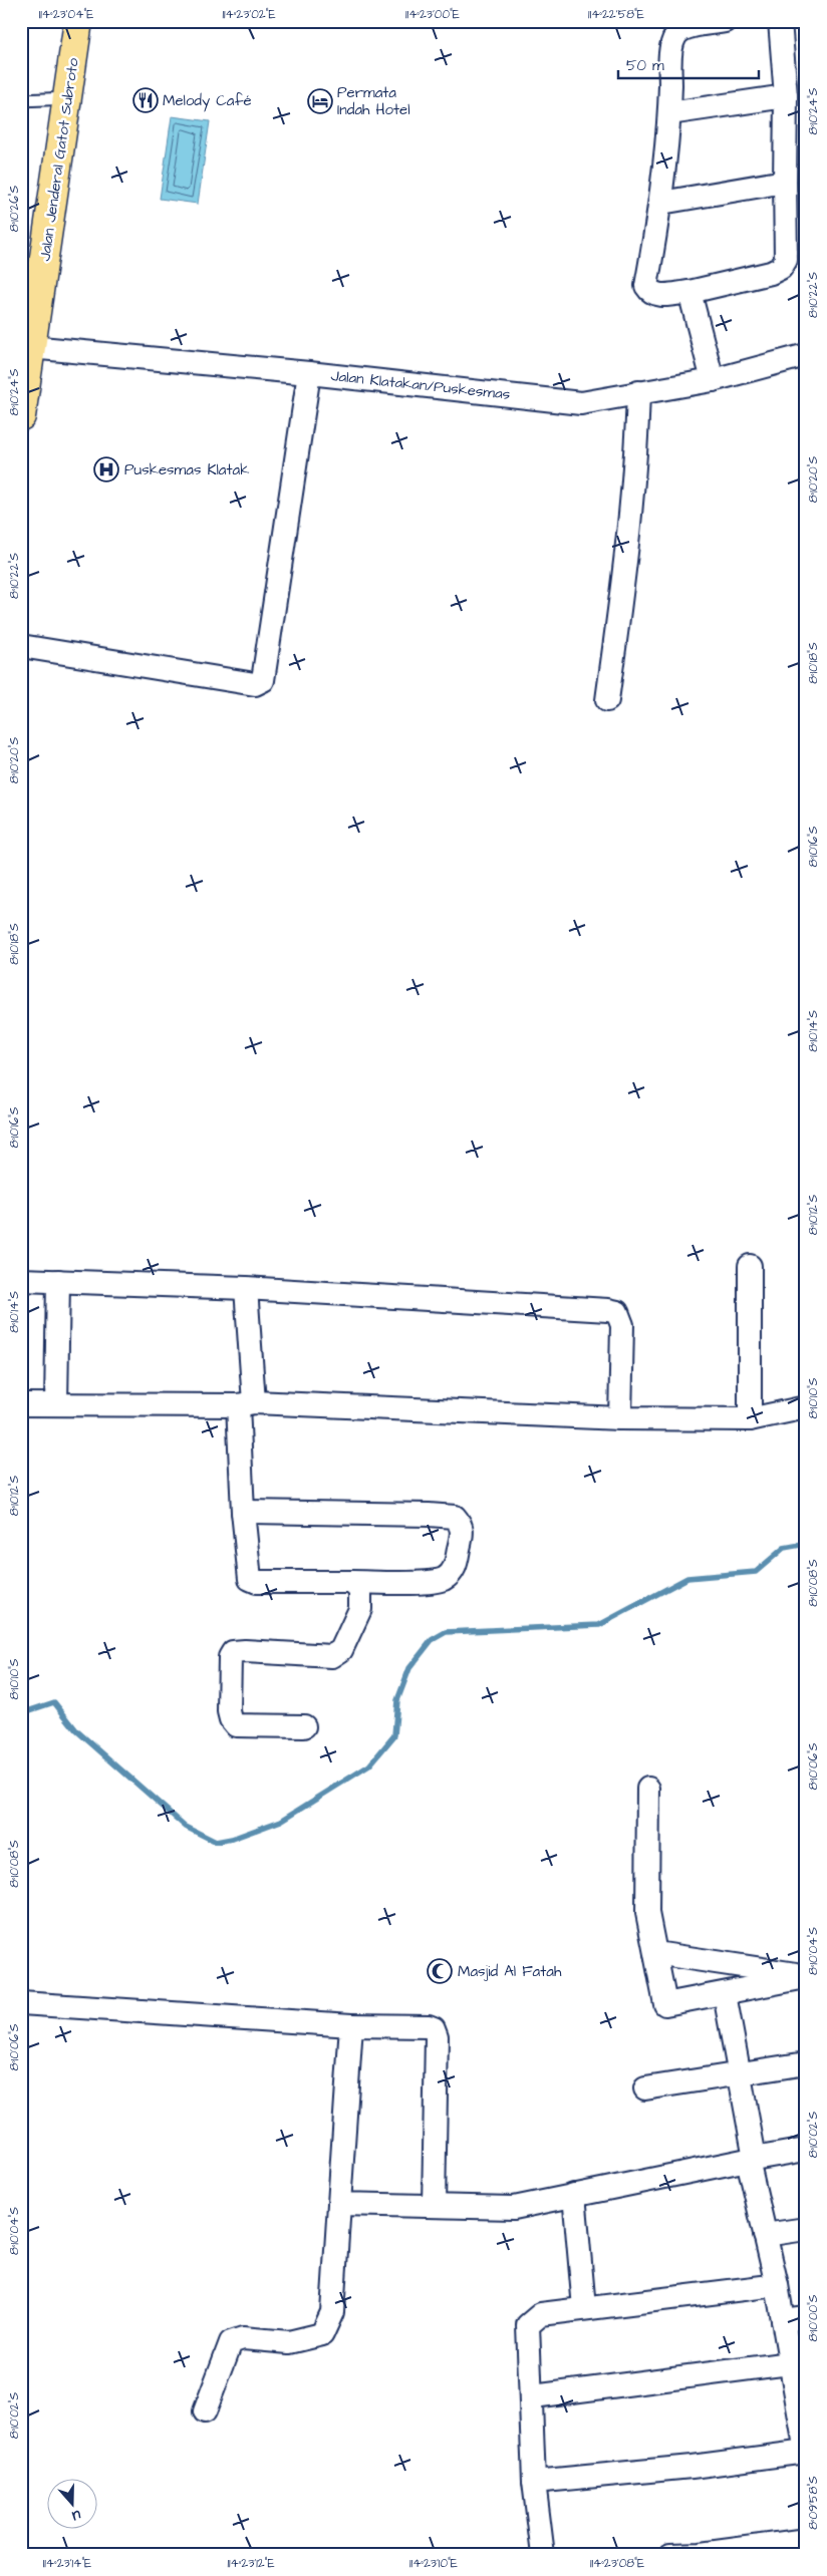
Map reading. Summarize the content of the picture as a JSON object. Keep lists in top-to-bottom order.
{
  "streets": {
    "highway": ["Jalan Jenderal Gatot Subroto"],
    "street": ["Jalan Klatakan/Puskesmas"]
  },
  "crossings": [
    ["Jalan Jenderal Gatot Subroto", "Jalan Klatakan/Puskesmas"]
  ],
  "places": {
    "restaurant": ["Melody Café"],
    "hotel": ["Permata Indah Hotel"],
    "hospital": ["Puskesmas Klatak"],
    "mosque": ["Masjid Al Fatah"]
  },
  "scale_bar": "50 m",
  "north": "bottom",
  "coordinates": [
    "114°23'04\"E",
    "114°23'02\"E",
    "114°23'00\"E",
    "114°22'58\"E",
    "8°10'24\"S",
    "8°10'26\"S",
    "8°10'22\"S",
    "8°10'20\"S",
    "8°10'18\"S",
    "8°10'16\"S",
    "8°10'14\"S",
    "8°10'12\"S",
    "8°10'10\"S",
    "8°10'08\"S",
    "8°10'06\"S",
    "8°10'04\"S",
    "8°10'02\"S",
    "8°10'00\"S",
    "8°09'58\"S",
    "114°23'14\"E",
    "114°23'12\"E",
    "114°23'10\"E",
    "114°23'08\"E"
  ]
}
